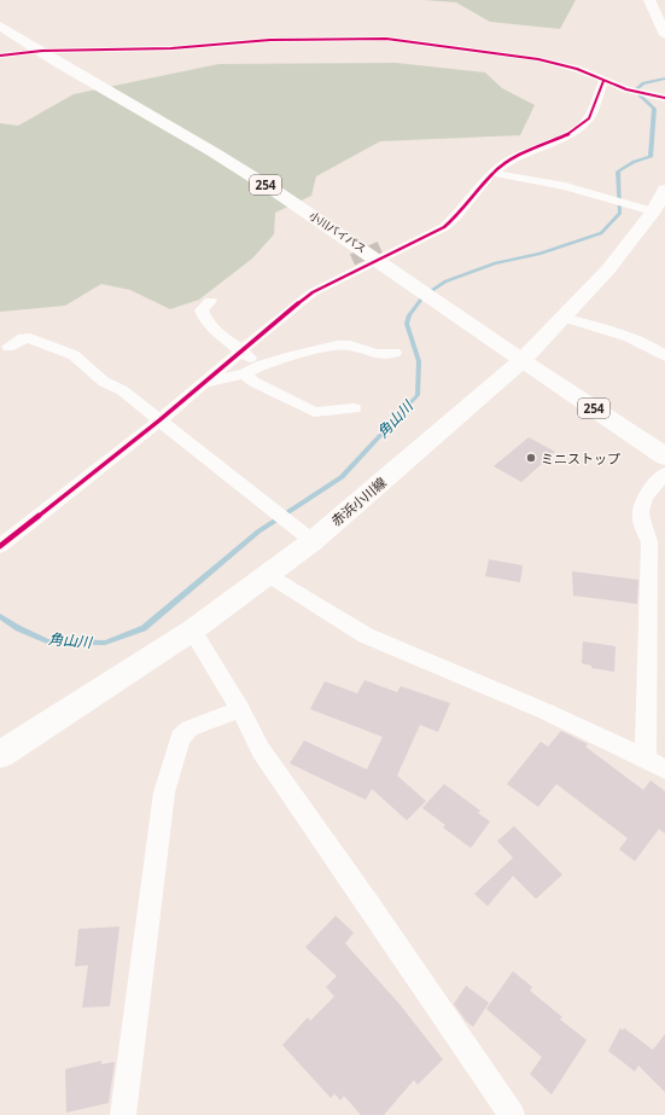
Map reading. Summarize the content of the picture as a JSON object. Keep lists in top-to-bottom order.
{
  "streets": {
    "highway": ["254", "小川バイパス"],
    "main road": ["赤浜小川線"]
  },
  "crossings": [
    ["小川バイパス", "赤浜小川線"]
  ],
  "water": ["角山川"],
  "places": ["ミニストップ"]
}
